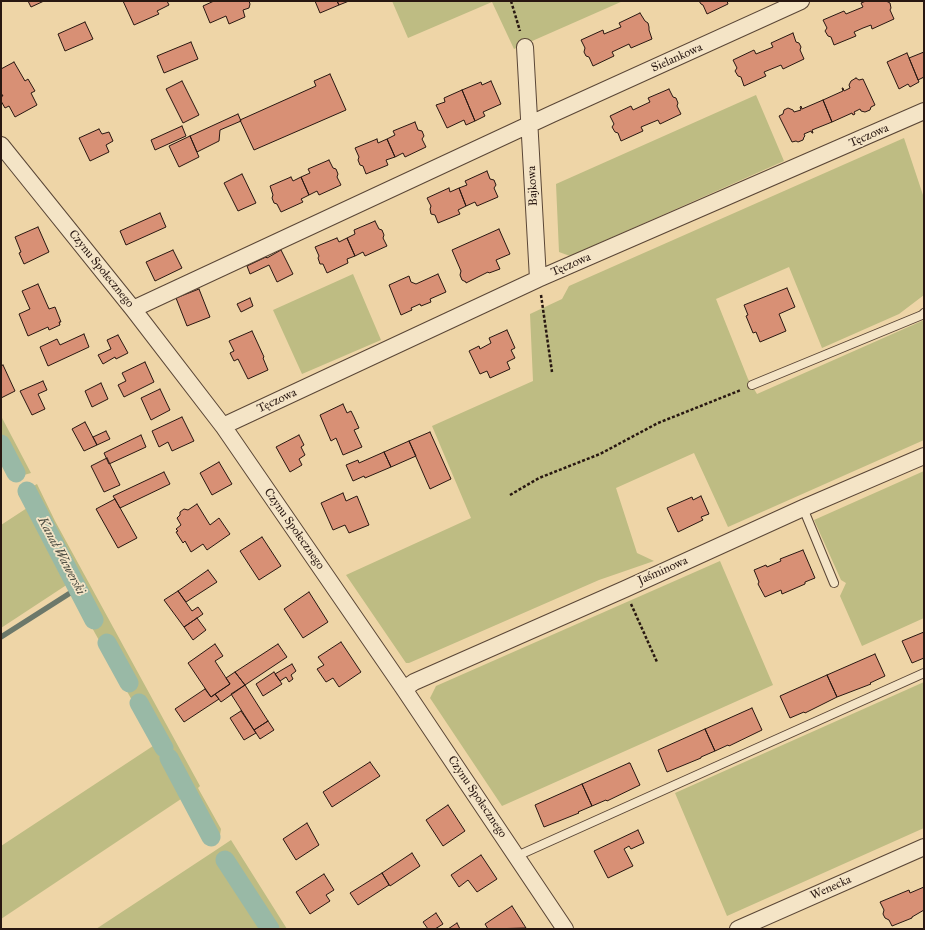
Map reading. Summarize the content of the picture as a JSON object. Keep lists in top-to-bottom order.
{
  "streets": {
    "street": [
      "Sielankowa",
      "Tęczowa",
      "Bajkowa",
      "Czynu Społecznego",
      "Jaśminowa",
      "Wenecka"
    ]
  },
  "crossings": [
    ["Sielankowa", "Bajkowa"],
    ["Sielankowa", "Czynu Społecznego"],
    ["Tęczowa", "Bajkowa"],
    ["Tęczowa", "Czynu Społecznego"],
    ["Czynu Społecznego", "Jaśminowa"]
  ],
  "water": ["Kanał Wawerski"]
}
